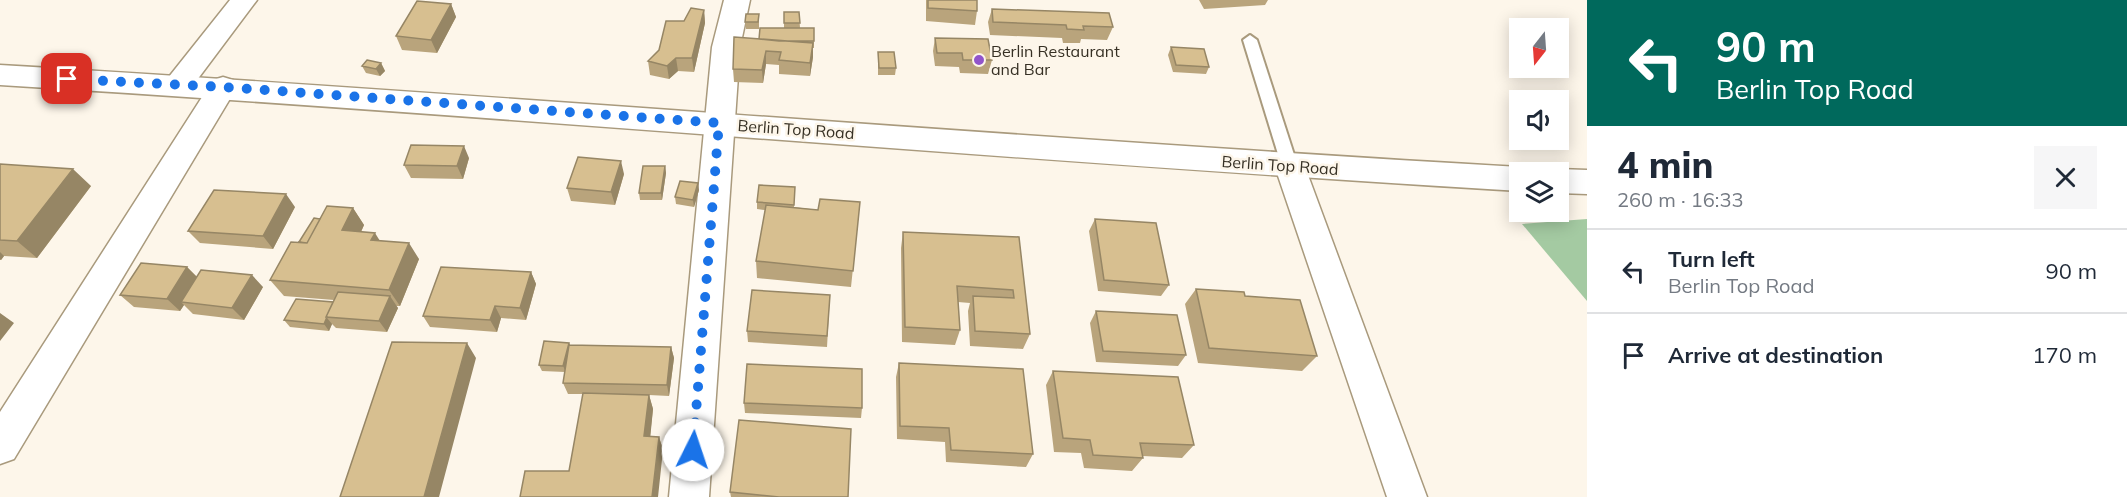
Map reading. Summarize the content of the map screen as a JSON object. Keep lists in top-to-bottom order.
{
  "streets": {
    "street": ["Berlin Top Road"]
  },
  "places": ["Berlin Restaurant and Bar"],
  "north": "bottom",
  "page": {
    "turn": ["90 m", "Berlin Top Road"],
    "heading": ["4 min", "260 m · 16:33"],
    "list": [
      {
        "name": "Turn left",
        "note": "Berlin Top Road",
        "value": "90 m"
      },
      {
        "name": "Arrive at destination",
        "value": "170 m"
      }
    ]
  }
}
